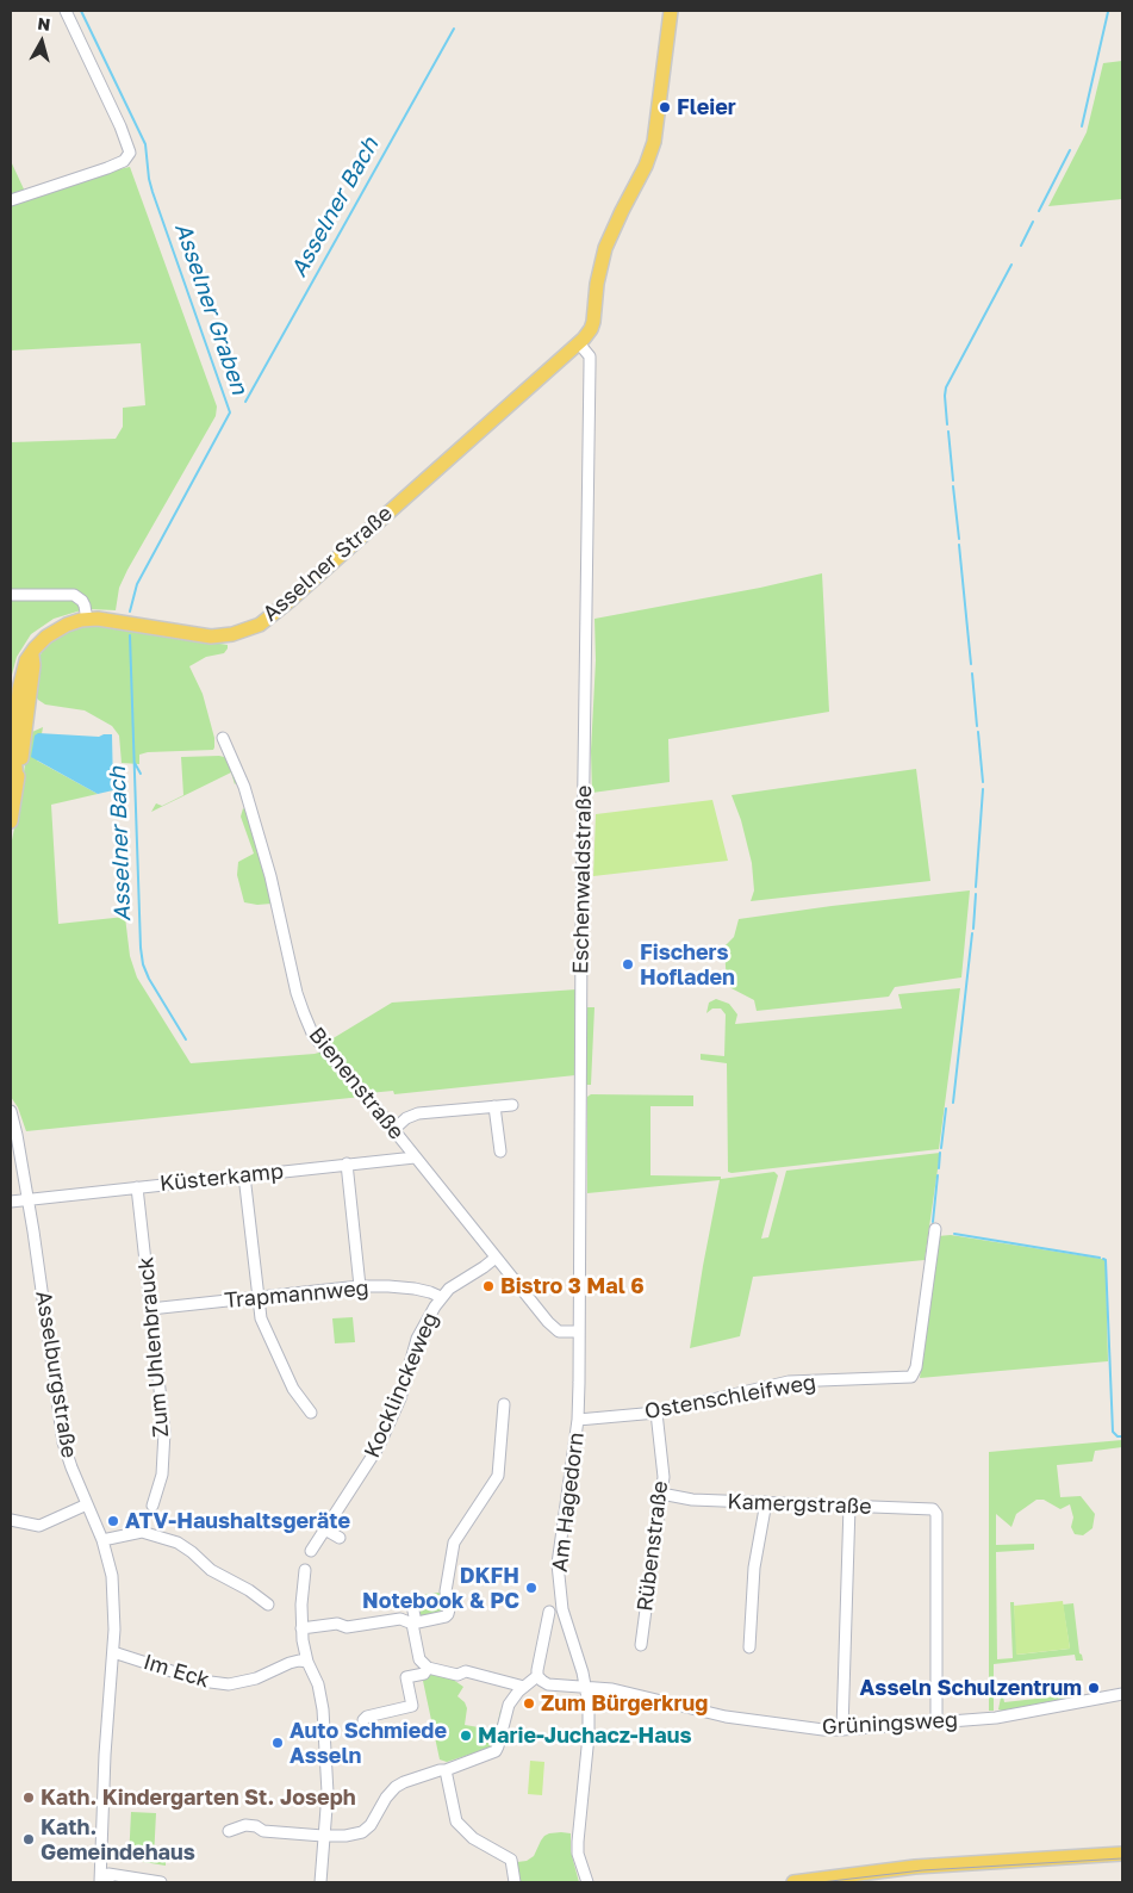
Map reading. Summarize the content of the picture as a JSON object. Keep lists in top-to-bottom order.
{
  "streets": {
    "main road": ["Asselner Straße"],
    "street": [
      "Eschenwaldstraße",
      "Bienenstraße",
      "Küsterkamp",
      "Trapmannweg",
      "Zum Uhlenbrauck",
      "Asselburgstraße",
      "Kocklinckeweg",
      "Ostenschleifweg",
      "Am Hagedorn",
      "Kamergstraße",
      "Rübenstraße",
      "Im Eck",
      "Grüningsweg"
    ]
  },
  "crossings": [
    ["Asselner Straße", "Eschenwaldstraße"],
    ["Eschenwaldstraße", "Bienenstraße"],
    ["Eschenwaldstraße", "Ostenschleifweg"],
    ["Eschenwaldstraße", "Am Hagedorn"],
    ["Bienenstraße", "Küsterkamp"],
    ["Bienenstraße", "Kocklinckeweg"],
    ["Küsterkamp", "Zum Uhlenbrauck"],
    ["Küsterkamp", "Asselburgstraße"],
    ["Trapmannweg", "Zum Uhlenbrauck"],
    ["Trapmannweg", "Kocklinckeweg"],
    ["Asselburgstraße", "Im Eck"],
    ["Ostenschleifweg", "Am Hagedorn"],
    ["Ostenschleifweg", "Rübenstraße"],
    ["Am Hagedorn", "Grüningsweg"],
    ["Kamergstraße", "Rübenstraße"],
    ["Kamergstraße", "Grüningsweg"]
  ],
  "water": ["Asselner Bach", "Asselner Graben"],
  "places": [
    "Fleier",
    "Fischers Hofladen",
    "Bistro 3 Mal 6",
    "ATV-Haushaltsgeräte",
    "DKFH Notebook & PC",
    "Asseln Schulzentrum",
    "Zum Bürgerkrug",
    "Marie-Juchacz-Haus",
    "Auto Schmiede Asseln",
    "Kath. Kindergarten St. Joseph",
    "Kath. Gemeindehaus"
  ],
  "north": "top"
}
